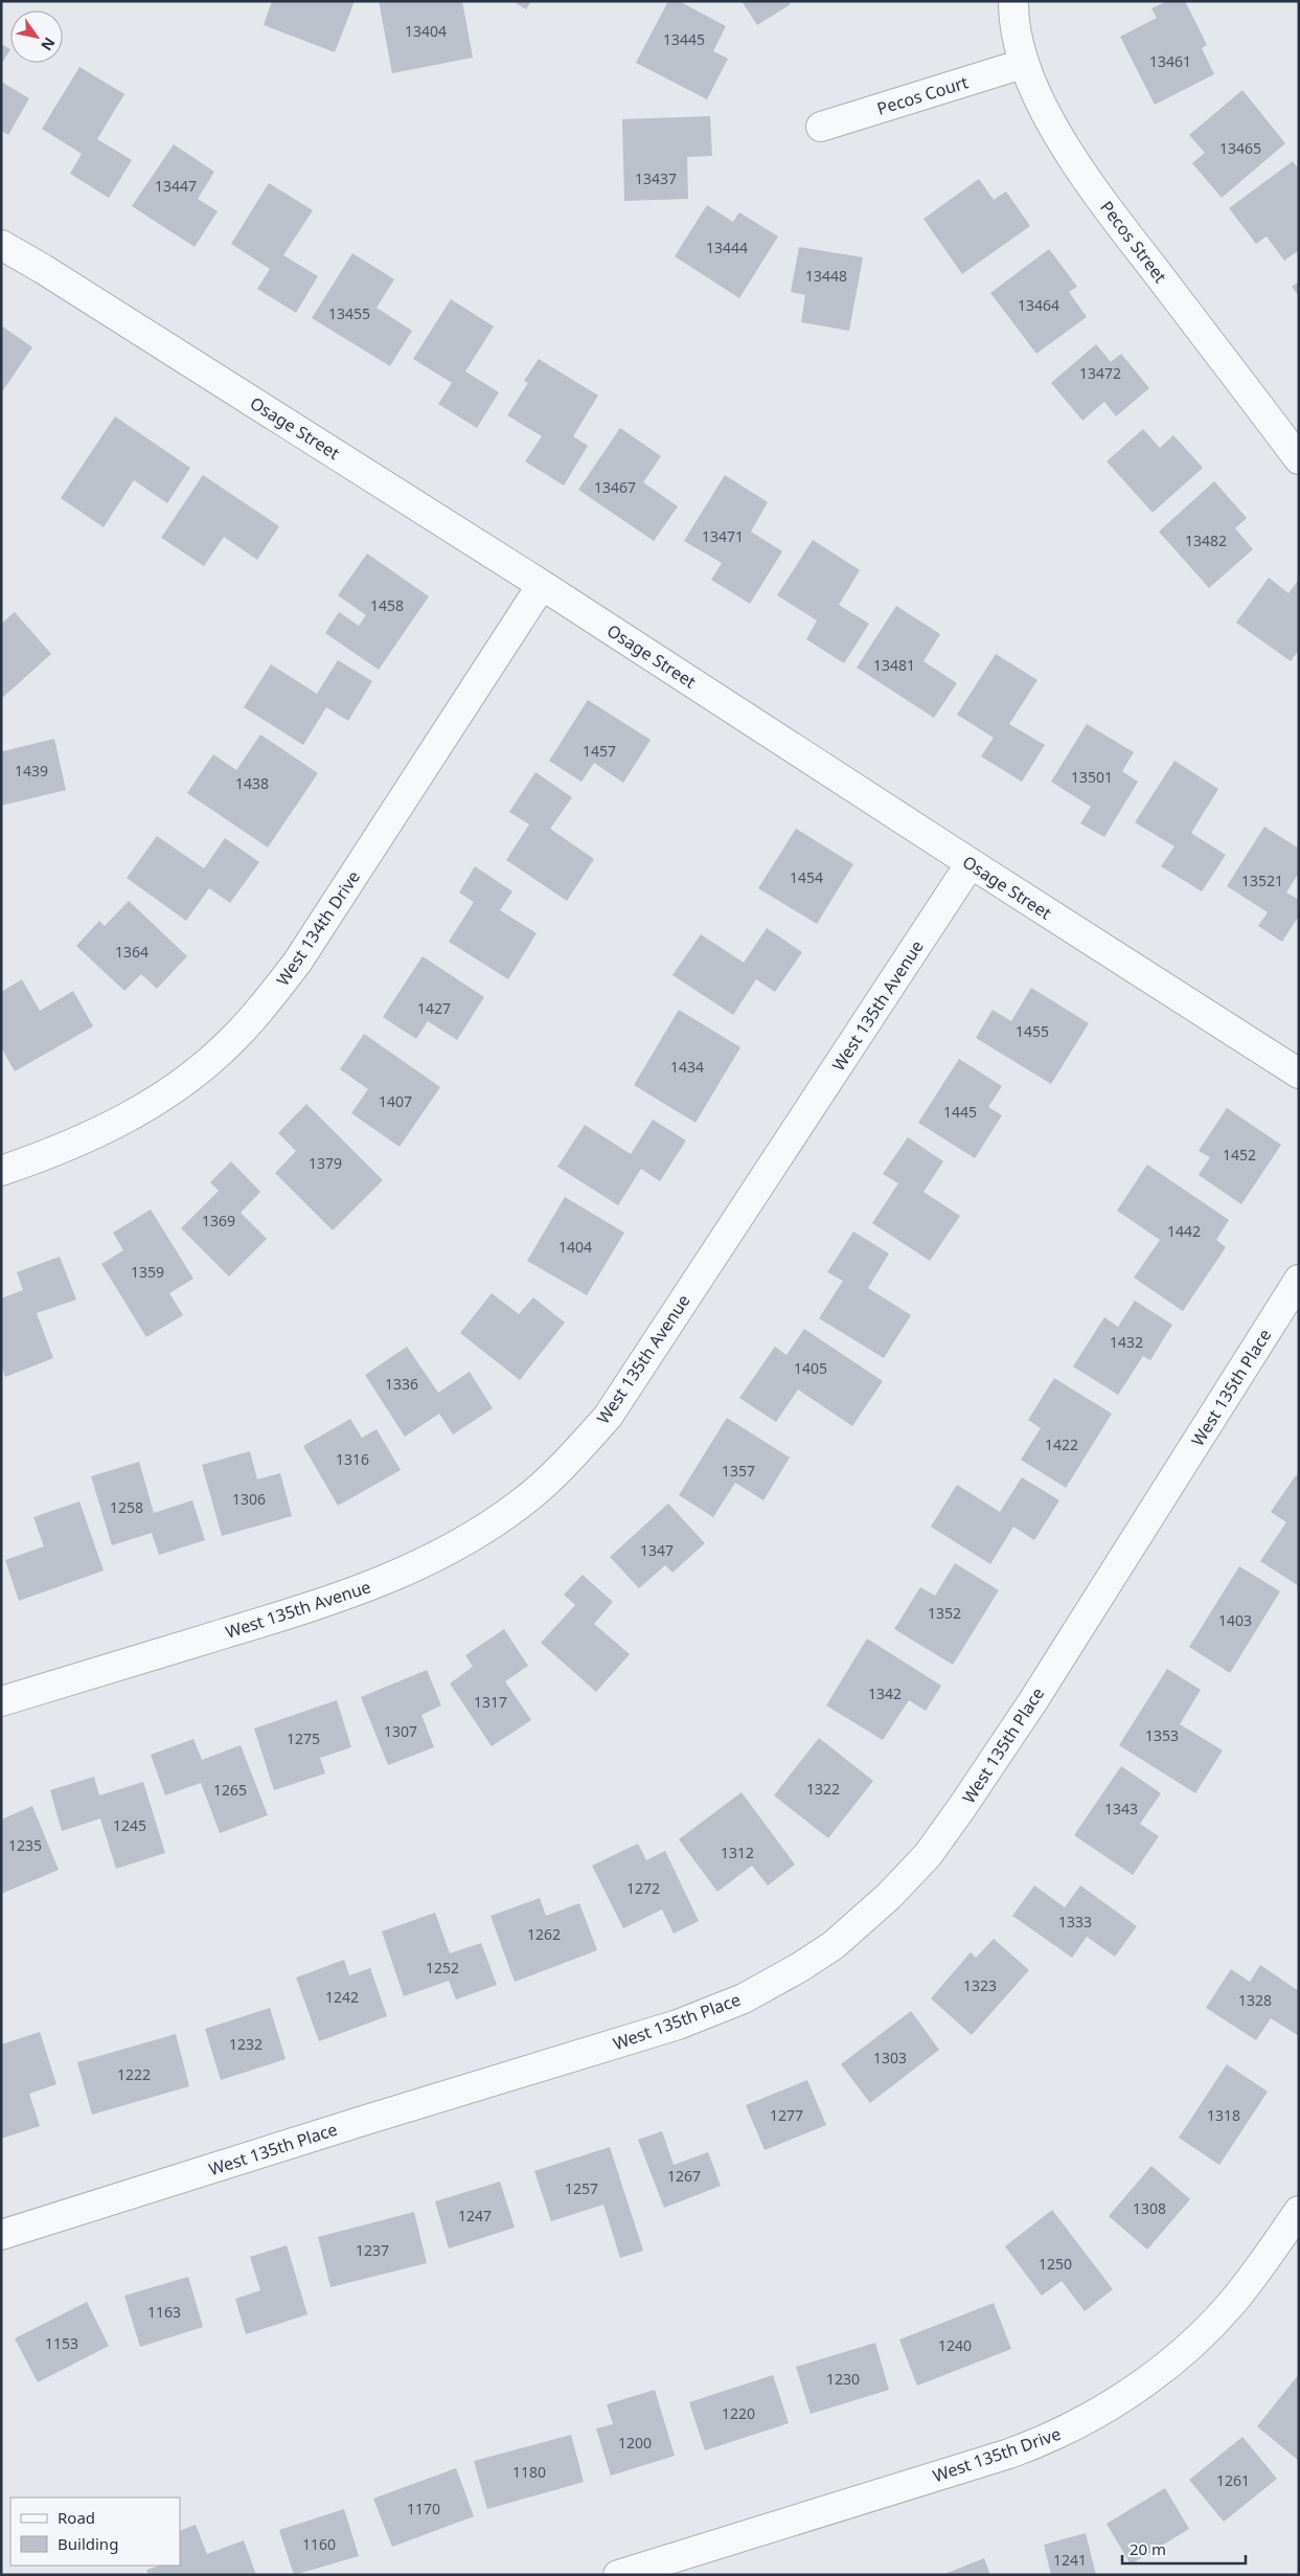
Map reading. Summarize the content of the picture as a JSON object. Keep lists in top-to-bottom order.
{
  "streets": {
    "street": [
      "Pecos Court",
      "Pecos Street",
      "Osage Street",
      "West 134th Drive",
      "West 135th Avenue",
      "West 135th Place",
      "West 135th Drive"
    ]
  },
  "crossings": [
    ["Pecos Court", "Pecos Street"],
    ["Osage Street", "West 134th Drive"],
    ["Osage Street", "West 135th Avenue"]
  ],
  "house_numbers": [
    "13404",
    "13445",
    "13461",
    "13465",
    "13437",
    "13447",
    "13444",
    "13448",
    "13464",
    "13455",
    "13472",
    "13467",
    "13471",
    "13482",
    "1458",
    "13481",
    "1457",
    "1439",
    "13501",
    "1438",
    "1454",
    "13521",
    "1364",
    "1427",
    "1455",
    "1434",
    "1407",
    "1445",
    "1452",
    "1379",
    "1369",
    "1442",
    "1404",
    "1359",
    "1432",
    "1405",
    "1336",
    "1422",
    "1316",
    "1357",
    "1306",
    "1258",
    "1347",
    "1352",
    "1403",
    "1342",
    "1317",
    "1307",
    "1353",
    "1275",
    "1322",
    "1265",
    "1343",
    "1245",
    "1235",
    "1312",
    "1272",
    "1333",
    "1262",
    "1252",
    "1323",
    "1242",
    "1328",
    "1232",
    "1303",
    "1222",
    "1277",
    "1318",
    "1267",
    "1257",
    "1308",
    "1247",
    "1237",
    "1250",
    "1163",
    "1153",
    "1240",
    "1230",
    "1220",
    "1200",
    "1180",
    "1261",
    "1170",
    "1160",
    "1241"
  ],
  "legend": ["Road", "Building"],
  "scale_bar": "20 m",
  "north": "bottom right"
}
